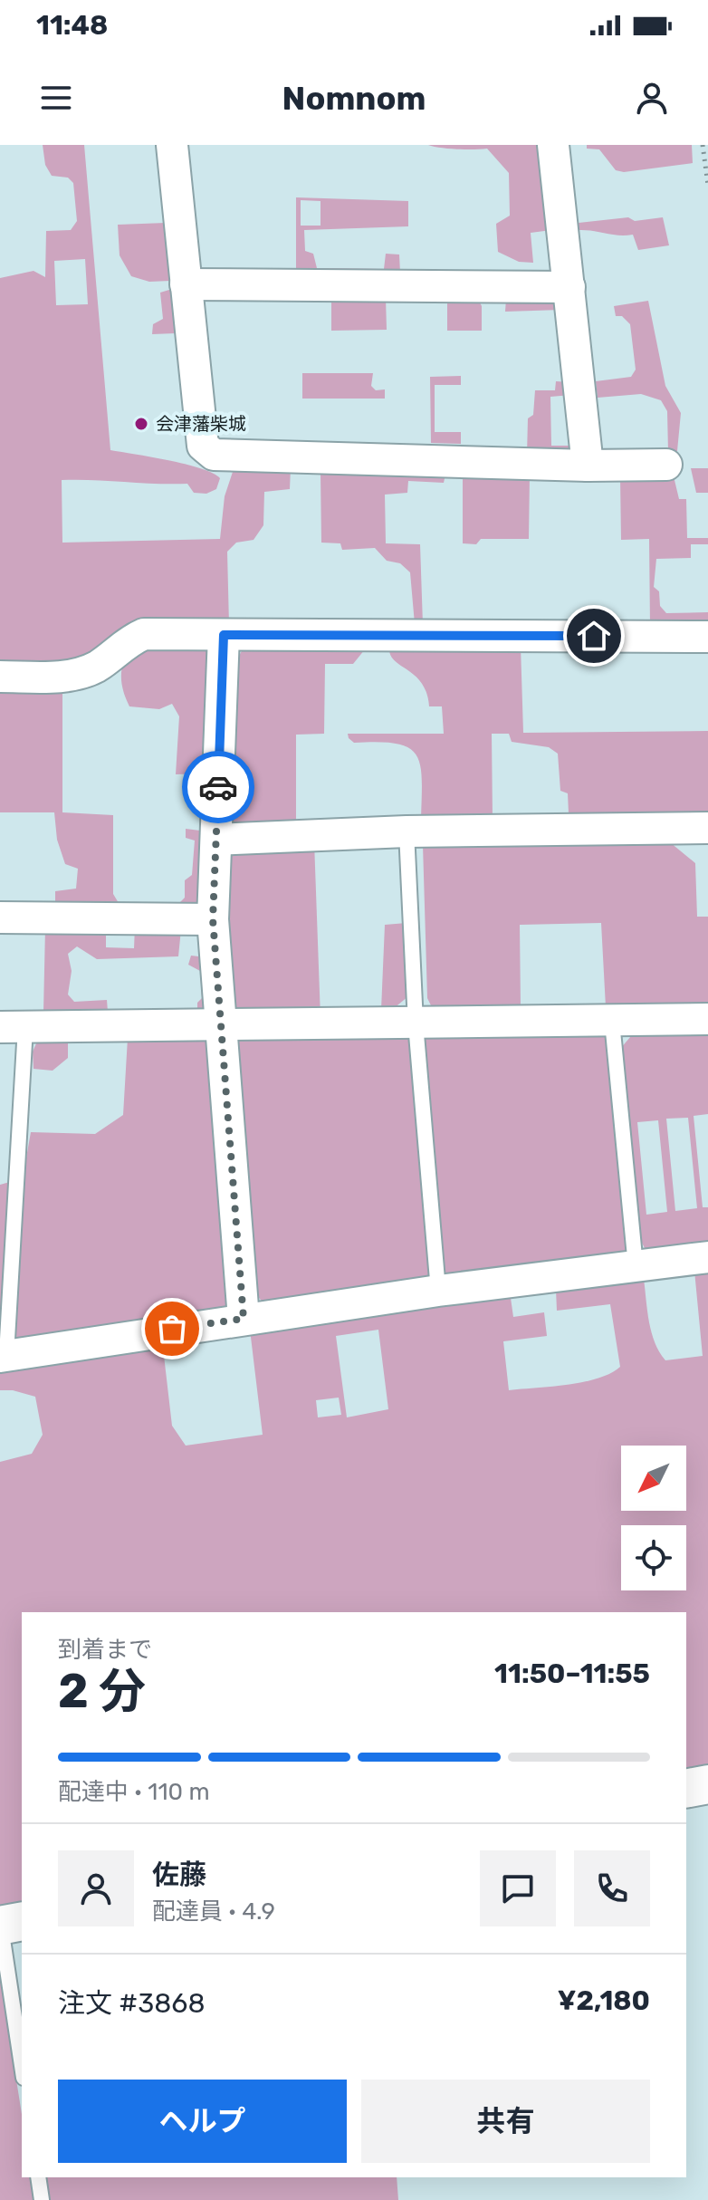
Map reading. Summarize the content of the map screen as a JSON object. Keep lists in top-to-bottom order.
{
  "places": ["会津藩柴城"],
  "north": "bottom left",
  "page": {
    "status": "11:48",
    "header": "Nomnom",
    "heading": ["2 分", "到着まで", "11:50–11:55"],
    "panel": [
      "佐藤",
      "配達員 · 4.9",
      "注文 #3868",
      "¥2,180"
    ],
    "bar": "配達中 · 110 m",
    "buttons": ["ヘルプ", "共有"]
  }
}
